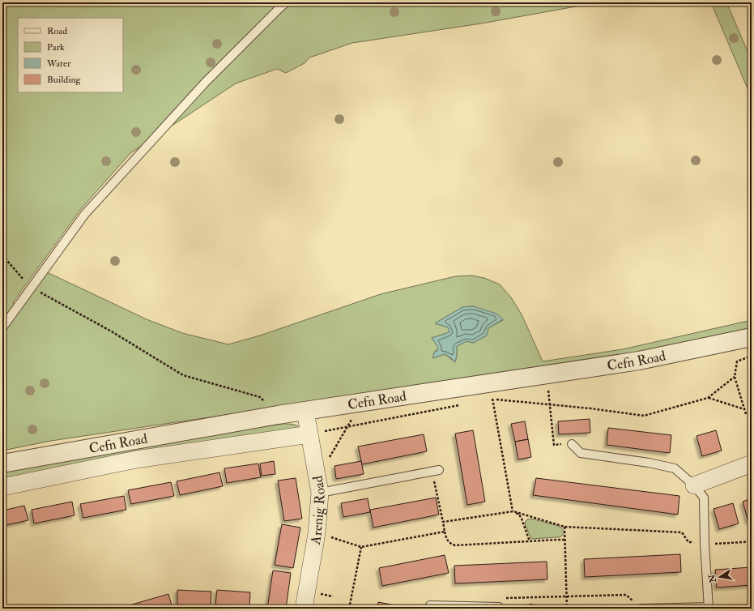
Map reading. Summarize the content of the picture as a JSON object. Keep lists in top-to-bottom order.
{
  "streets": {
    "street": ["Cefn Road", "Arenig Road"]
  },
  "crossings": [
    ["Cefn Road", "Arenig Road"]
  ],
  "legend": [
    "Road",
    "Park",
    "Water",
    "Building"
  ],
  "north": "left"
}
